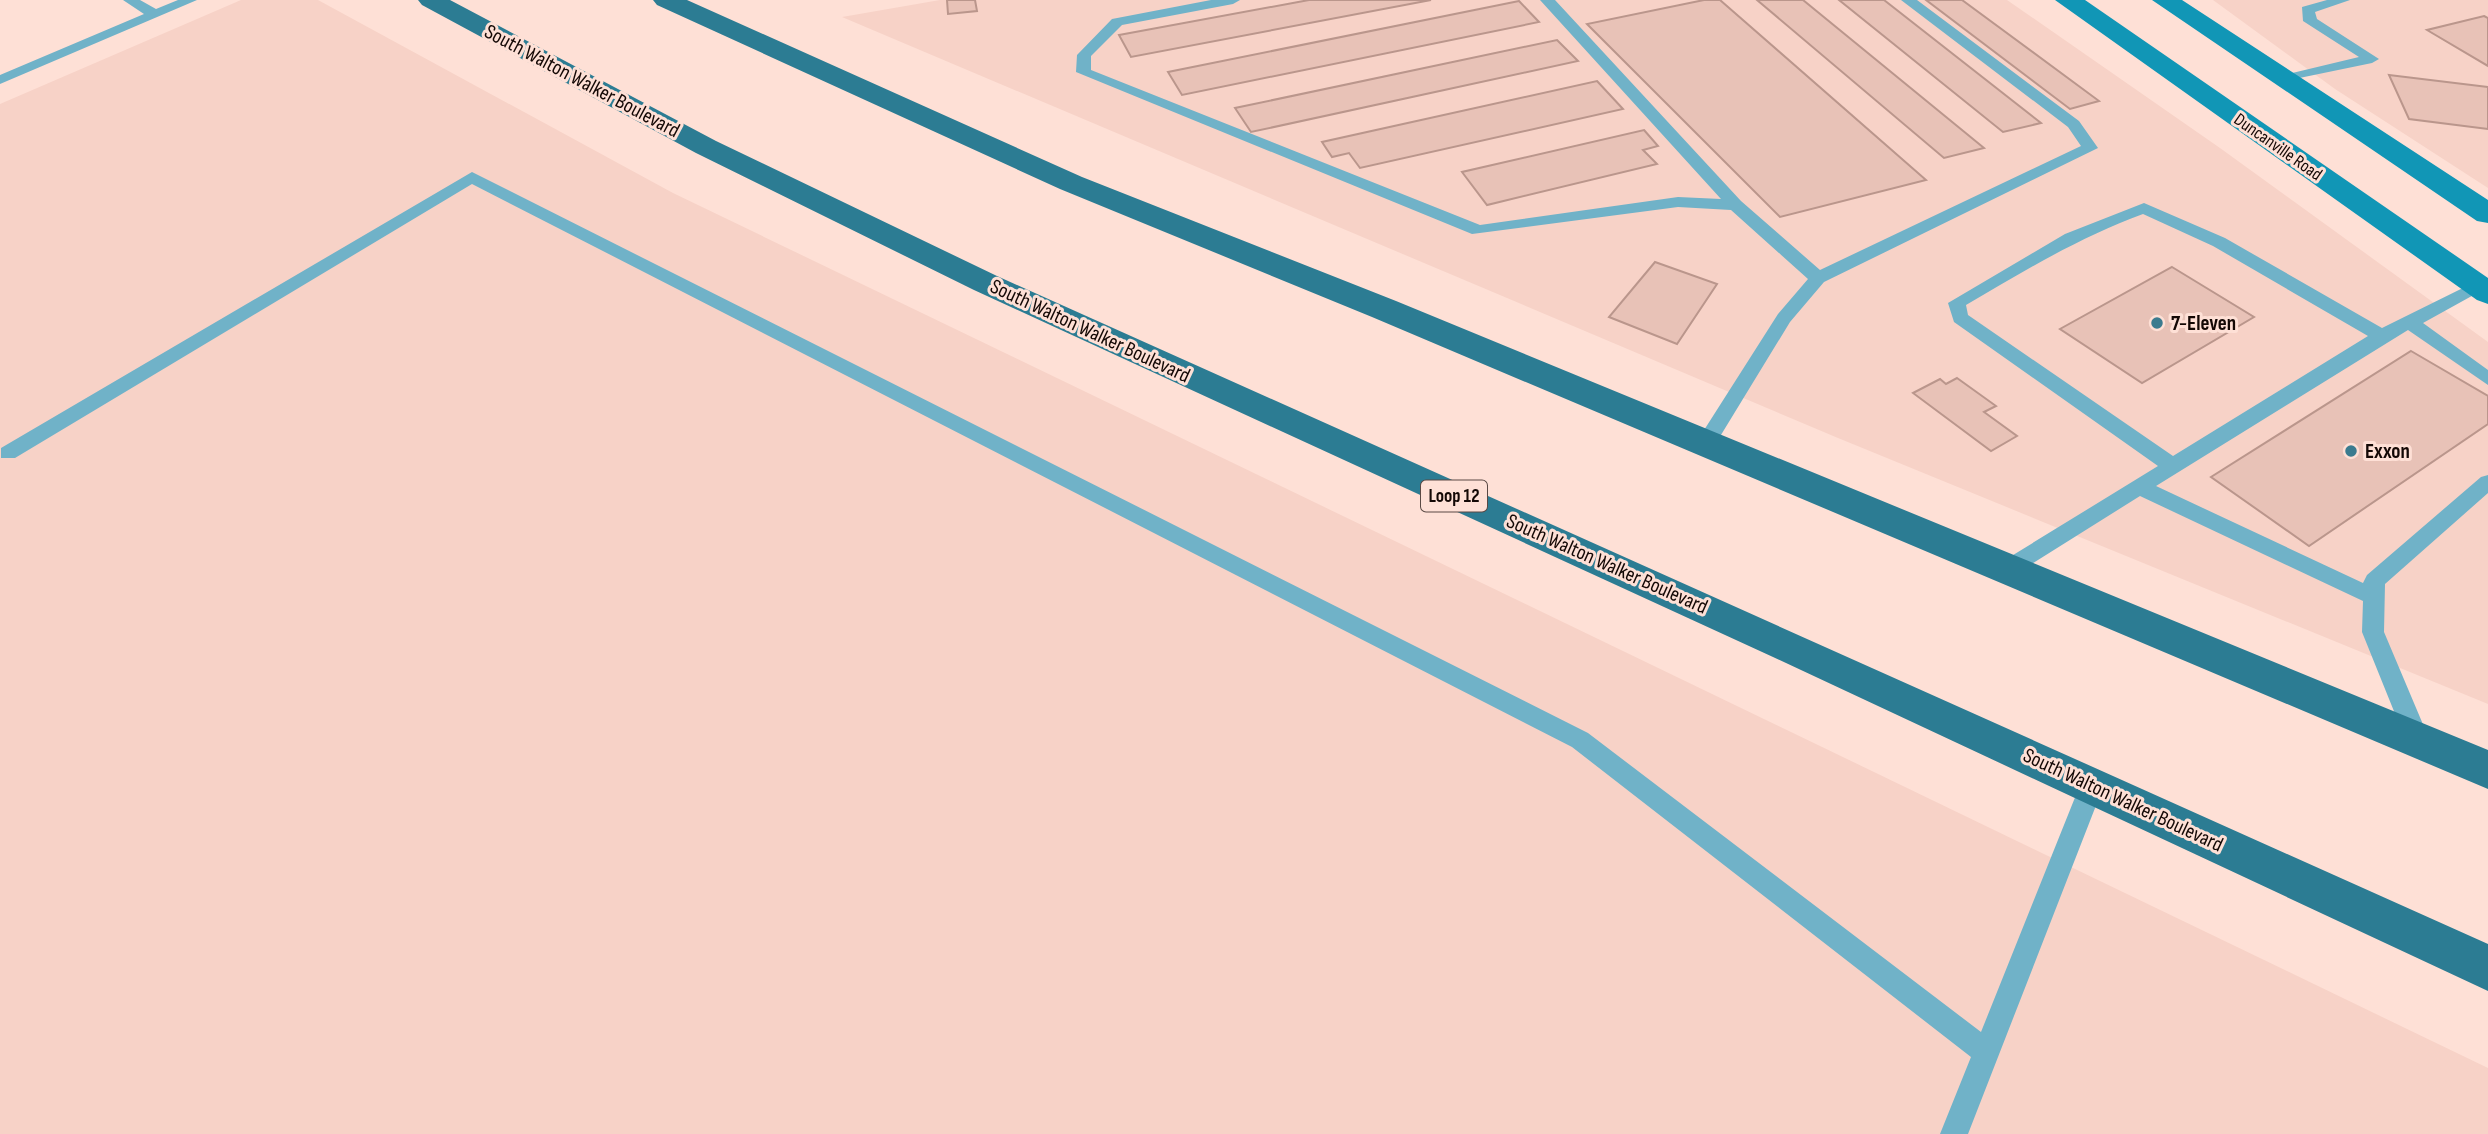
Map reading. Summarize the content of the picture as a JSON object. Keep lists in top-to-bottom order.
{
  "streets": {
    "main road": ["South Walton Walker Boulevard", "Duncanville Road", "Loop 12"]
  },
  "places": ["7-Eleven", "Exxon"]
}
